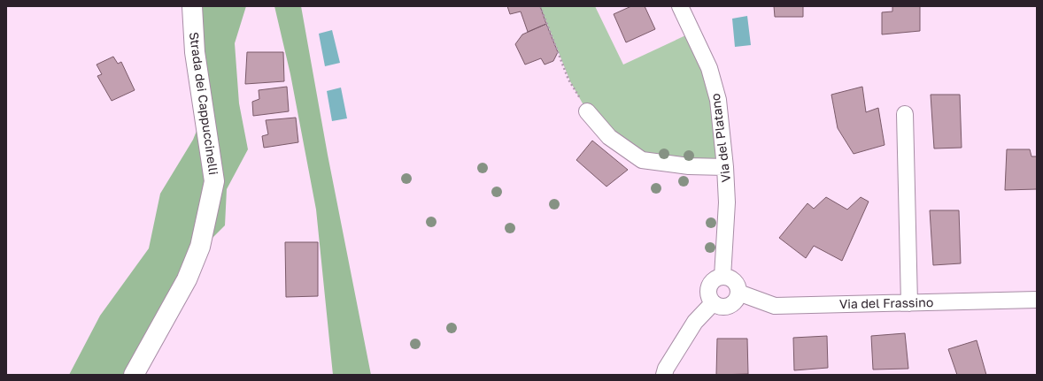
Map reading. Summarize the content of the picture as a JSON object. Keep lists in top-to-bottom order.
{
  "streets": {
    "street": ["Strada dei Cappuccinelli", "Via del Platano", "Via del Frassino"]
  },
  "crossings": [
    ["Via del Platano", "Via del Frassino"]
  ]
}
